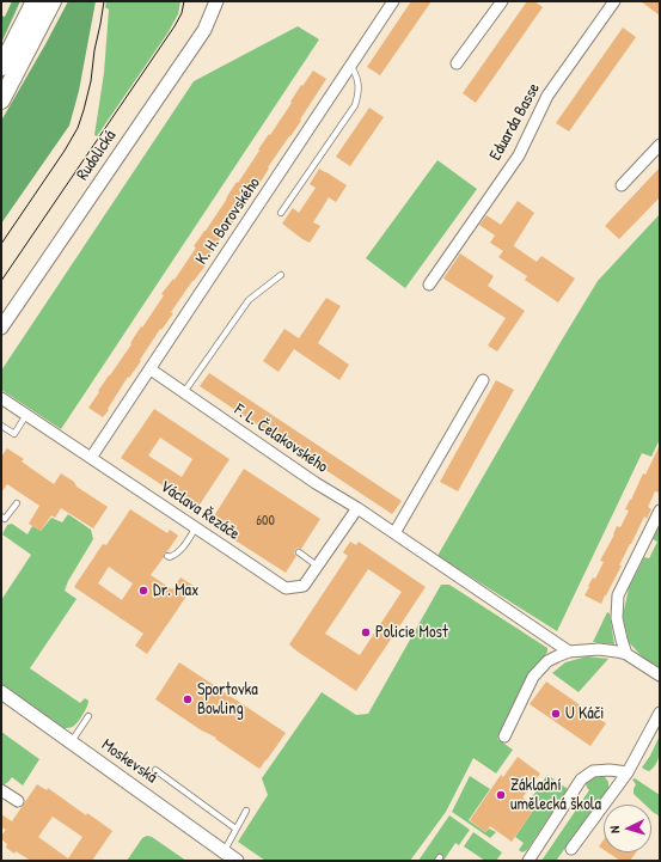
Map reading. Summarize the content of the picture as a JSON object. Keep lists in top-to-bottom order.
{
  "streets": {
    "street": [
      "Eduarda Basse",
      "Rudolická",
      "K. H. Borovského",
      "F. L. Čelakovského",
      "Václava Řezáče",
      "Moskevská"
    ]
  },
  "crossings": [
    ["K. H. Borovského", "F. L. Čelakovského"],
    ["K. H. Borovského", "Václava Řezáče"],
    ["F. L. Čelakovského", "Václava Řezáče"]
  ],
  "places": [
    "Dr. Max",
    "Policie Most",
    "Sportovka Bowling",
    "U Káči",
    "Základní umělecká škola"
  ],
  "house_numbers": ["600"],
  "north": "left"
}
